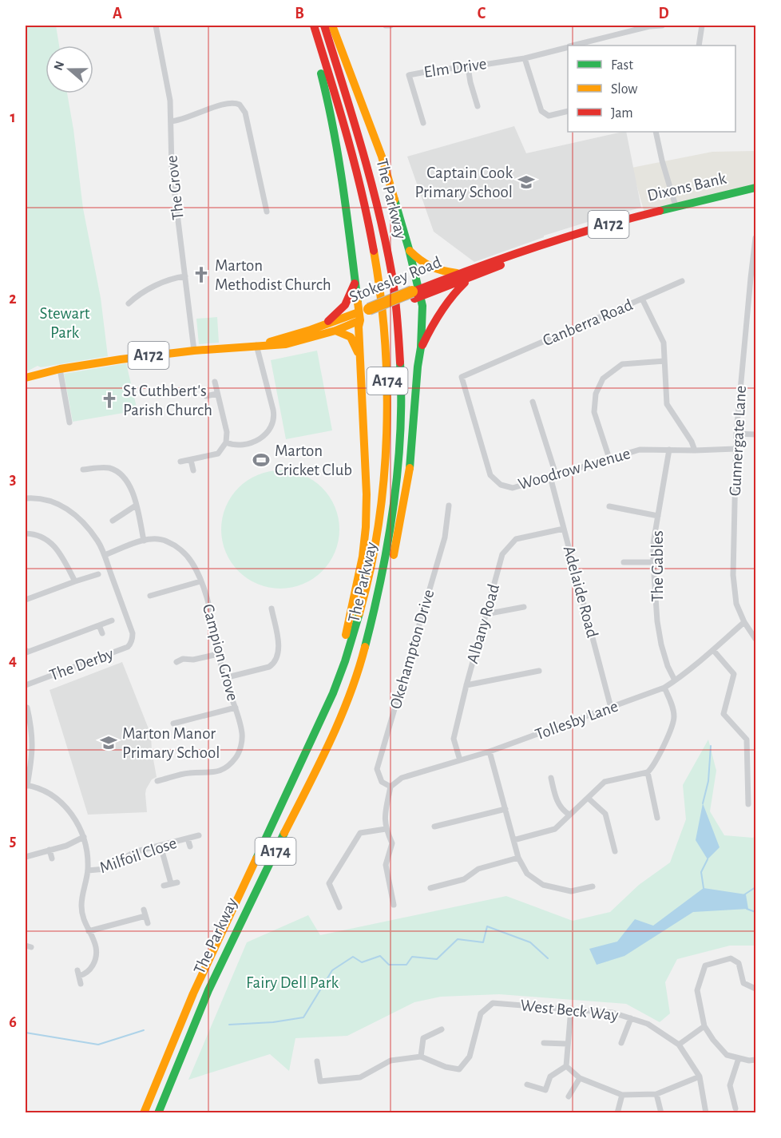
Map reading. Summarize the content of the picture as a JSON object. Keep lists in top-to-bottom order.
{
  "streets": {
    "main road": [
      "Dixons Bank",
      "The Parkway",
      "A172",
      "Stokesley Road",
      "A174"
    ],
    "street": [
      "Elm Drive",
      "The Grove",
      "Canberra Road",
      "Gunnergate Lane",
      "Woodrow Avenue",
      "The Gables",
      "Adelaide Road",
      "Albany Road",
      "Okehampton Drive",
      "Campion Grove",
      "The Derby",
      "Tollesby Lane",
      "Milfoil Close",
      "West Beck Way"
    ]
  },
  "crossings": [
    ["Dixons Bank", "A172"],
    ["Dixons Bank", "Stokesley Road"],
    ["The Grove", "Stokesley Road"],
    ["The Parkway", "A174"],
    ["A172", "Stokesley Road"],
    ["A172", "A174"],
    ["Stokesley Road", "A174"],
    ["Canberra Road", "Woodrow Avenue"],
    ["Gunnergate Lane", "Woodrow Avenue"],
    ["Gunnergate Lane", "Tollesby Lane"],
    ["Woodrow Avenue", "The Gables"],
    ["Woodrow Avenue", "Adelaide Road"],
    ["The Gables", "Tollesby Lane"],
    ["Adelaide Road", "Albany Road"],
    ["Adelaide Road", "Tollesby Lane"],
    ["Albany Road", "Tollesby Lane"],
    ["Okehampton Drive", "Tollesby Lane"],
    ["Campion Grove", "The Derby"]
  ],
  "parks": ["Stewart Park", "Fairy Dell Park"],
  "places": {
    "school or university": ["Captain Cook Primary School", "Marton Manor Primary School"],
    "church": ["Marton Methodist Church", "St Cuthbert's Parish Church"],
    "sports": ["Marton Cricket Club"]
  },
  "legend": ["Fast", "Slow", "Jam"],
  "north": "left",
  "grid": {
    "columns": [
      "A",
      "B",
      "C",
      "D"
    ],
    "rows": [
      "1",
      "2",
      "3",
      "4",
      "5",
      "6"
    ]
  }
}
